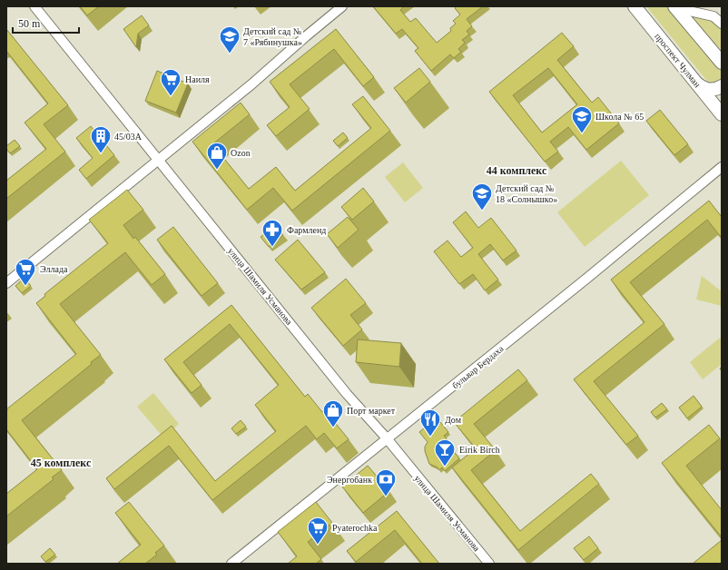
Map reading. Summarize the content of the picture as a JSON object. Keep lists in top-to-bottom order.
{
  "streets": {
    "main road": ["проспект Чулман"],
    "street": ["улица Шамиля Усманова", "бульвар Бердаха"]
  },
  "crossings": [
    ["улица Шамиля Усманова", "бульвар Бердаха"]
  ],
  "districts": ["44 комплекс", "45 комплекс"],
  "places": {
    "school or university": ["Детский сад № 7 «Рябинушка»", "Школа № 65", "Детский сад № 18 «Солнышко»"],
    "supermarket": ["Наиля", "Эллада", "Pyaterochka"],
    "building": ["45/03А"],
    "shop": ["Ozon", "Порт маркет"],
    "pharmacy": ["Фармленд"],
    "restaurant": ["Дом"],
    "bar": ["Eirik Birch"],
    "bank": ["Энергобанк"]
  },
  "scale_bar": "50 m"
}
